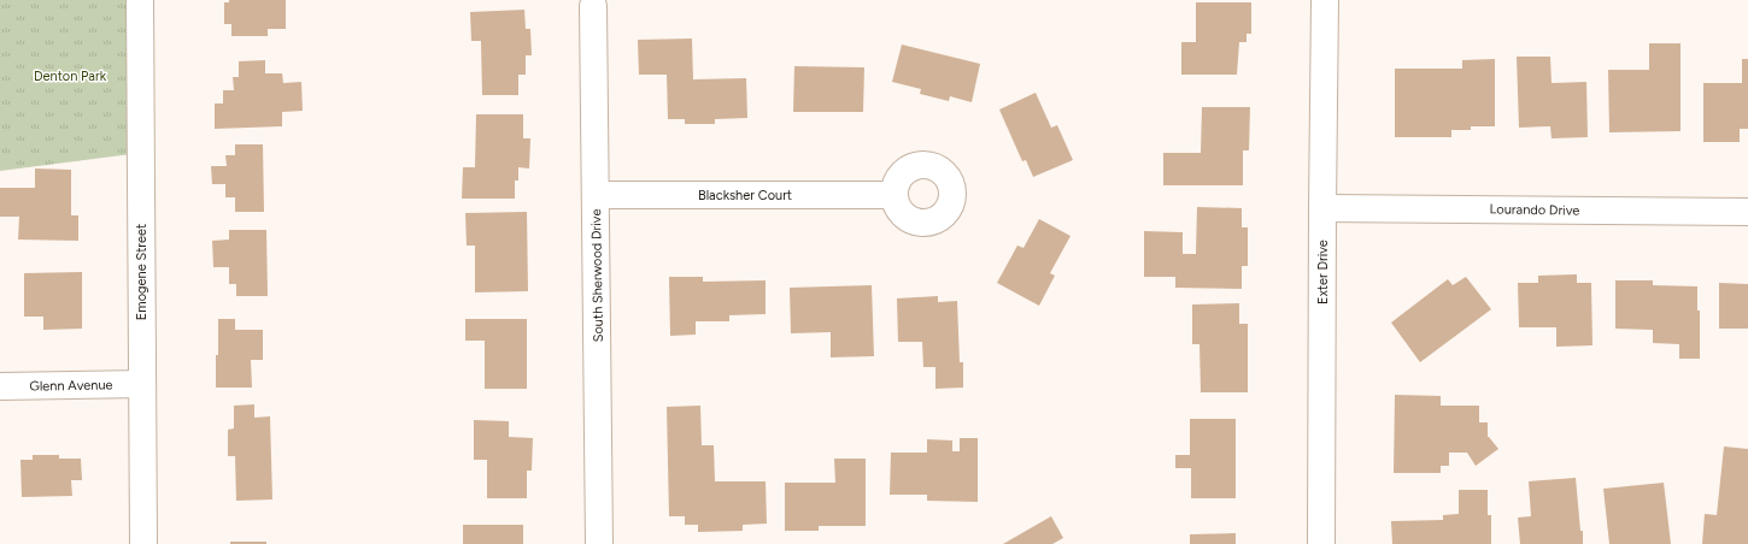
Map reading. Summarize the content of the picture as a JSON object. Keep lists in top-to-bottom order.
{
  "streets": {
    "street": [
      "Blacksher Court",
      "Lourando Drive",
      "Emogene Street",
      "Exter Drive",
      "South Sherwood Drive",
      "Glenn Avenue"
    ]
  },
  "crossings": [
    ["Blacksher Court", "South Sherwood Drive"],
    ["Lourando Drive", "Exter Drive"],
    ["Emogene Street", "Glenn Avenue"]
  ],
  "parks": ["Denton Park"]
}
